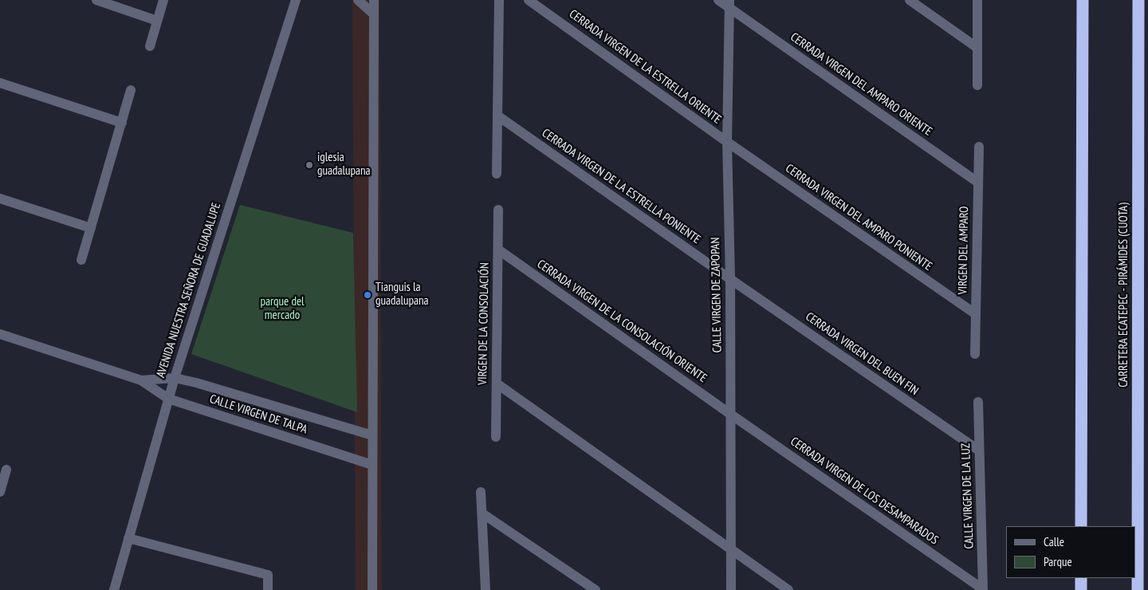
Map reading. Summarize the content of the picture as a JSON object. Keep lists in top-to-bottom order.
{
  "streets": {
    "highway": ["CARRETERA ECATEPEC - PIRÁMIDES (CUOTA)"],
    "street": [
      "CERRADA VIRGEN DE LA ESTRELLA ORIENTE",
      "CERRADA VIRGEN DEL AMPARO ORIENTE",
      "CERRADA VIRGEN DE LA ESTRELLA PONIENTE",
      "CERRADA VIRGEN DEL AMPARO PONIENTE",
      "VIRGEN DEL AMPARO",
      "AVENIDA NUESTRA SEÑORA DE GUADALUPE",
      "CALLE VIRGEN DE ZAPOPAN",
      "CERRADA VIRGEN DE LA CONSOLACIÓN ORIENTE",
      "VIRGEN DE LA CONSOLACIÓN",
      "CERRADA VIRGEN DEL BUEN FIN",
      "CALLE VIRGEN DE TALPA",
      "CERRADA VIRGEN DE LOS DESAMPARADOS",
      "CALLE VIRGEN DE LA LUZ"
    ]
  },
  "crossings": [
    ["CERRADA VIRGEN DE LA ESTRELLA ORIENTE", "CERRADA VIRGEN DEL AMPARO PONIENTE"],
    ["CERRADA VIRGEN DE LA ESTRELLA ORIENTE", "CALLE VIRGEN DE ZAPOPAN"],
    ["CERRADA VIRGEN DEL AMPARO ORIENTE", "VIRGEN DEL AMPARO"],
    ["CERRADA VIRGEN DEL AMPARO ORIENTE", "CALLE VIRGEN DE ZAPOPAN"],
    ["CERRADA VIRGEN DE LA ESTRELLA PONIENTE", "CALLE VIRGEN DE ZAPOPAN"],
    ["CERRADA VIRGEN DE LA ESTRELLA PONIENTE", "CERRADA VIRGEN DEL BUEN FIN"],
    ["CERRADA VIRGEN DEL AMPARO PONIENTE", "VIRGEN DEL AMPARO"],
    ["CERRADA VIRGEN DEL AMPARO PONIENTE", "CALLE VIRGEN DE ZAPOPAN"],
    ["AVENIDA NUESTRA SEÑORA DE GUADALUPE", "CALLE VIRGEN DE TALPA"],
    ["CALLE VIRGEN DE ZAPOPAN", "CERRADA VIRGEN DE LA CONSOLACIÓN ORIENTE"],
    ["CALLE VIRGEN DE ZAPOPAN", "CERRADA VIRGEN DEL BUEN FIN"],
    ["CALLE VIRGEN DE ZAPOPAN", "CERRADA VIRGEN DE LOS DESAMPARADOS"],
    ["CERRADA VIRGEN DE LA CONSOLACIÓN ORIENTE", "VIRGEN DE LA CONSOLACIÓN"],
    ["CERRADA VIRGEN DE LA CONSOLACIÓN ORIENTE", "CERRADA VIRGEN DE LOS DESAMPARADOS"],
    ["CERRADA VIRGEN DEL BUEN FIN", "CALLE VIRGEN DE LA LUZ"],
    ["CERRADA VIRGEN DE LOS DESAMPARADOS", "CALLE VIRGEN DE LA LUZ"]
  ],
  "parks": ["parque del mercado"],
  "places": ["iglesia guadalupana", "Tianguis la guadalupana"],
  "legend": ["Calle", "Parque"]
}
